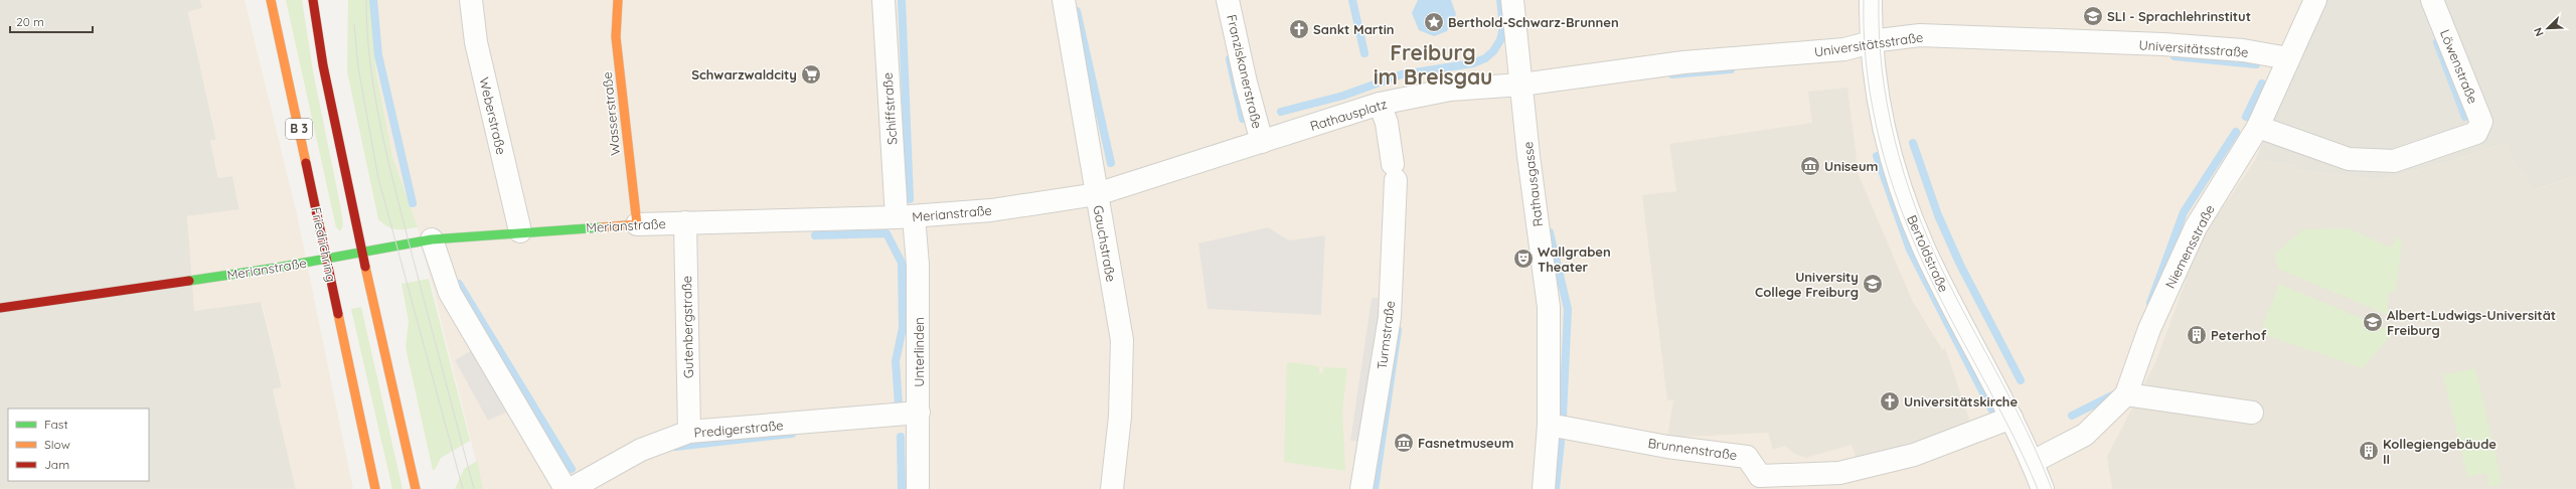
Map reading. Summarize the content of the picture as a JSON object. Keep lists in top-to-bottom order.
{
  "streets": {
    "main road": [
      "Wasserstraße",
      "B 3",
      "Merianstraße",
      "Friedrichring"
    ],
    "street": [
      "Universitätsstraße",
      "Löwenstraße",
      "Franziskanerstraße",
      "Schiffstraße",
      "Rathausplatz",
      "Weberstraße",
      "Rathausgasse",
      "Gauchstraße",
      "Niemensstraße",
      "Bertoldstraße",
      "Gutenbergstraße",
      "Turmstraße",
      "Unterlinden",
      "Predigerstraße",
      "Brunnenstraße"
    ]
  },
  "crossings": [
    ["Universitätsstraße", "Rathausplatz"],
    ["Universitätsstraße", "Rathausgasse"],
    ["Universitätsstraße", "Niemensstraße"],
    ["Universitätsstraße", "Bertoldstraße"],
    ["Löwenstraße", "Niemensstraße"],
    ["Franziskanerstraße", "Rathausplatz"],
    ["Franziskanerstraße", "Merianstraße"],
    ["Schiffstraße", "Merianstraße"],
    ["Schiffstraße", "Unterlinden"],
    ["Wasserstraße", "Merianstraße"],
    ["Rathausplatz", "Rathausgasse"],
    ["Rathausplatz", "Merianstraße"],
    ["Rathausplatz", "Turmstraße"],
    ["Weberstraße", "Merianstraße"],
    ["Rathausgasse", "Brunnenstraße"],
    ["Merianstraße", "Gauchstraße"],
    ["Merianstraße", "Friedrichring"],
    ["Merianstraße", "Gutenbergstraße"],
    ["Merianstraße", "Unterlinden"],
    ["Niemensstraße", "Bertoldstraße"],
    ["Bertoldstraße", "Brunnenstraße"],
    ["Gutenbergstraße", "Predigerstraße"],
    ["Unterlinden", "Predigerstraße"]
  ],
  "districts": ["Freiburg im Breisgau"],
  "places": {
    "school or university": ["SLI - Sprachlehrinstitut", "University College Freiburg", "Albert-Ludwigs-Universität Freiburg"],
    "place": ["Berthold-Schwarz-Brunnen"],
    "church": ["Sankt Martin", "Universitätskirche"],
    "supermarket": ["Schwarzwaldcity"],
    "museum": ["Uniseum", "Fasnetmuseum"],
    "theatre": ["Wallgraben Theater"],
    "building": ["Peterhof", "Kollegiengebäude II"]
  },
  "legend": ["Fast", "Slow", "Jam"],
  "scale_bar": "20 m",
  "north": "bottom left"
}
